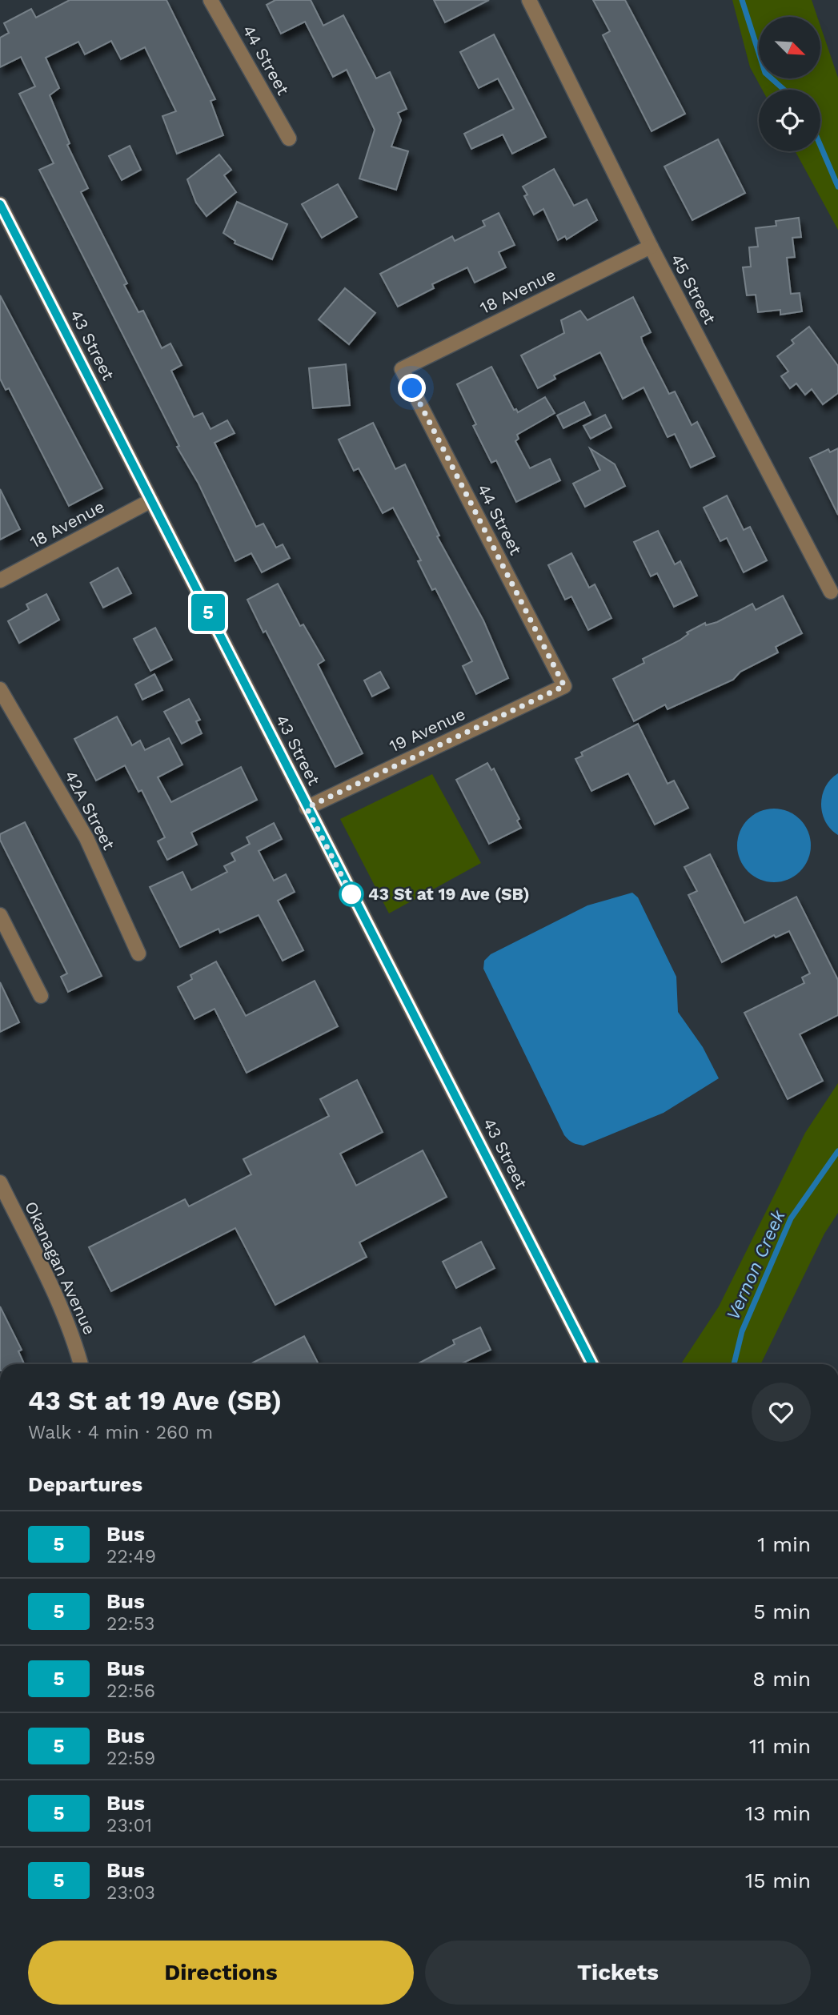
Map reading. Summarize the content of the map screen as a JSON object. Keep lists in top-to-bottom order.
{
  "streets": {
    "street": [
      "44 Street",
      "45 Street",
      "18 Avenue",
      "43 Street",
      "19 Avenue",
      "42A Street",
      "Okanagan Avenue"
    ]
  },
  "crossings": [
    ["44 Street", "18 Avenue"],
    ["44 Street", "19 Avenue"],
    ["45 Street", "18 Avenue"],
    ["18 Avenue", "43 Street"],
    ["43 Street", "19 Avenue"]
  ],
  "water": ["Vernon Creek"],
  "places": ["43 St at 19 Ave (SB)"],
  "lines": ["bus line 5"],
  "north": "bottom right",
  "page": {
    "on_map": "5",
    "heading": [
      ["43 St at 19 Ave (SB)", "Walk · 4 min · 260 m"],
      "Departures"
    ],
    "list": [
      {
        "mark": "5",
        "name": "Bus",
        "note": "22:49",
        "value": "1 min"
      },
      {
        "mark": "5",
        "name": "Bus",
        "note": "22:53",
        "value": "5 min"
      },
      {
        "mark": "5",
        "name": "Bus",
        "note": "22:56",
        "value": "8 min"
      },
      {
        "mark": "5",
        "name": "Bus",
        "note": "22:59",
        "value": "11 min"
      },
      {
        "mark": "5",
        "name": "Bus",
        "note": "23:01",
        "value": "13 min"
      },
      {
        "mark": "5",
        "name": "Bus",
        "note": "23:03",
        "value": "15 min"
      }
    ],
    "buttons": ["Directions", "Tickets"]
  }
}
